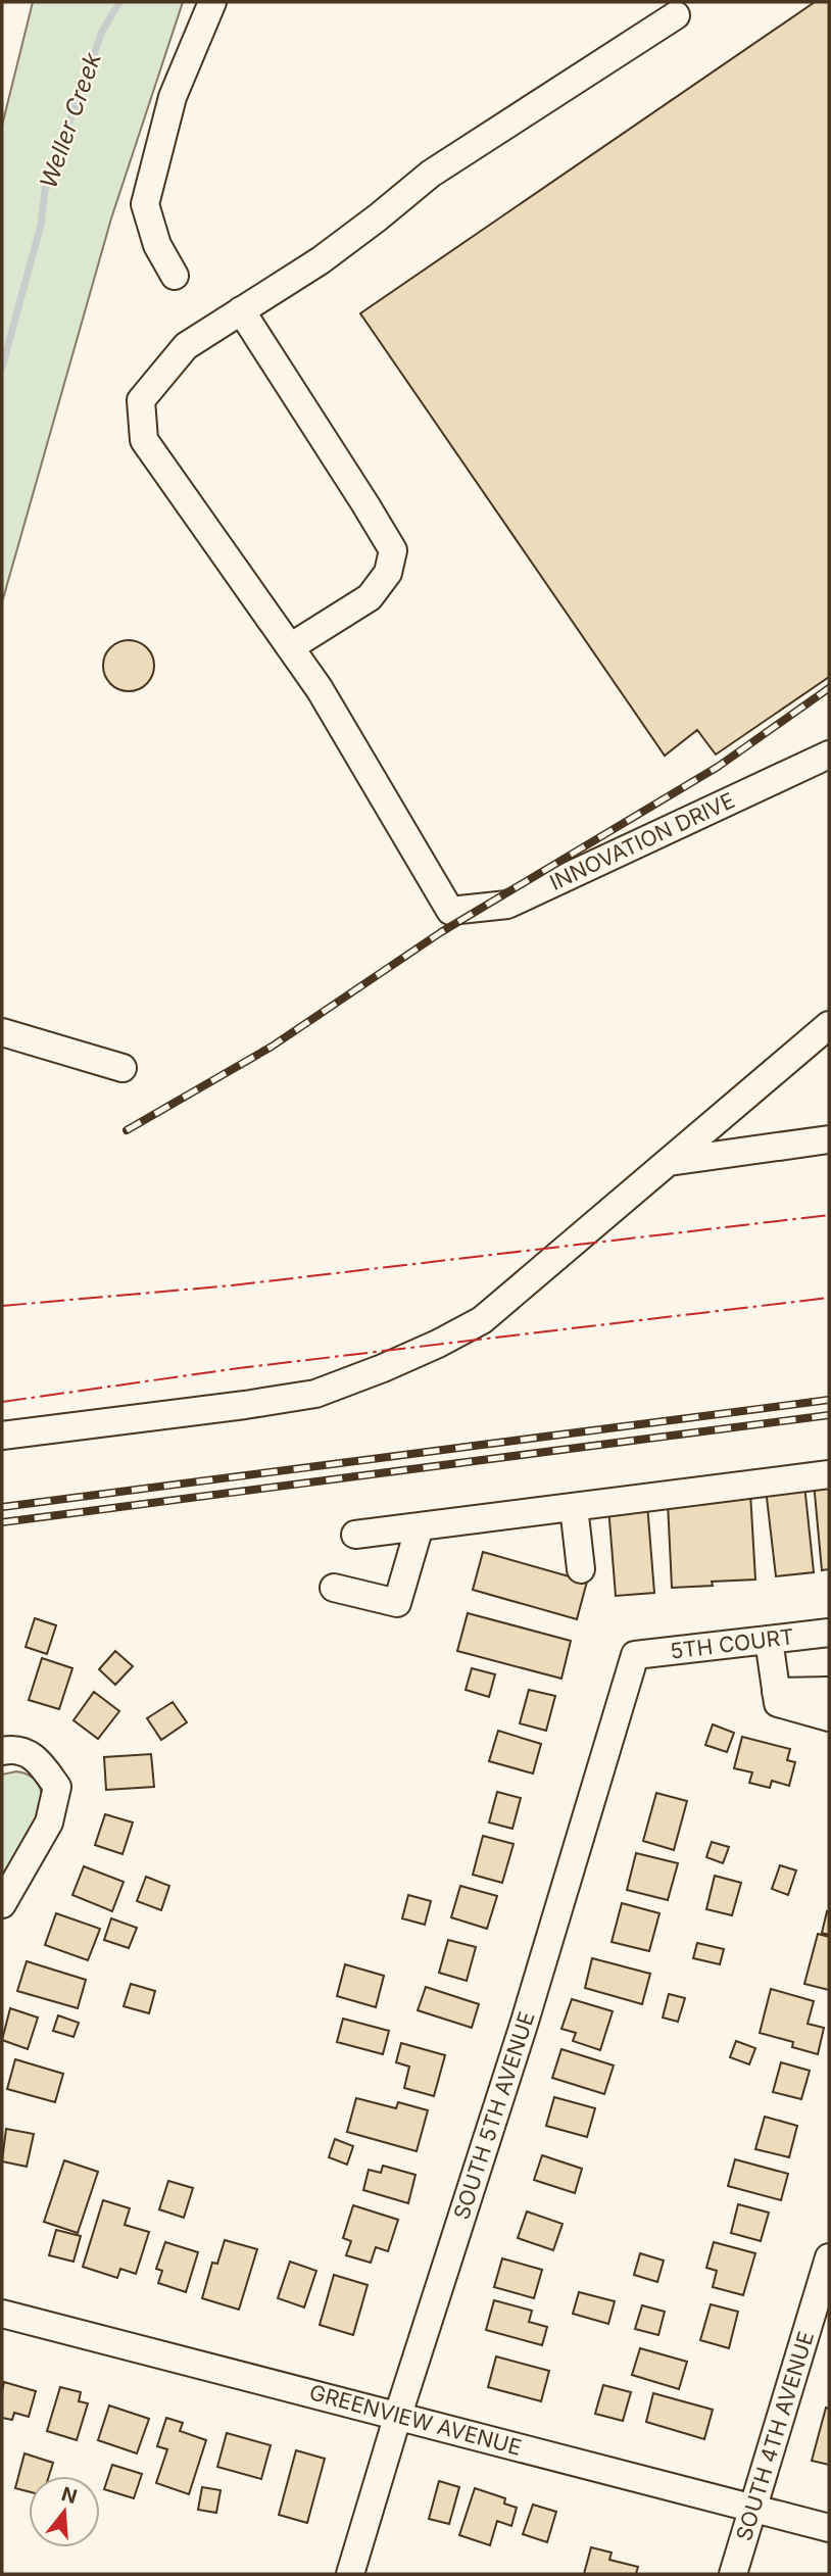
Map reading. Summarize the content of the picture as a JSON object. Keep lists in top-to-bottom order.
{
  "streets": {
    "street": [
      "INNOVATION DRIVE",
      "5TH COURT",
      "SOUTH 5TH AVENUE",
      "GREENVIEW AVENUE",
      "SOUTH 4TH AVENUE"
    ]
  },
  "crossings": [
    ["5TH COURT", "SOUTH 5TH AVENUE"],
    ["SOUTH 5TH AVENUE", "GREENVIEW AVENUE"],
    ["GREENVIEW AVENUE", "SOUTH 4TH AVENUE"]
  ],
  "water": ["Weller Creek"],
  "north": "top"
}
